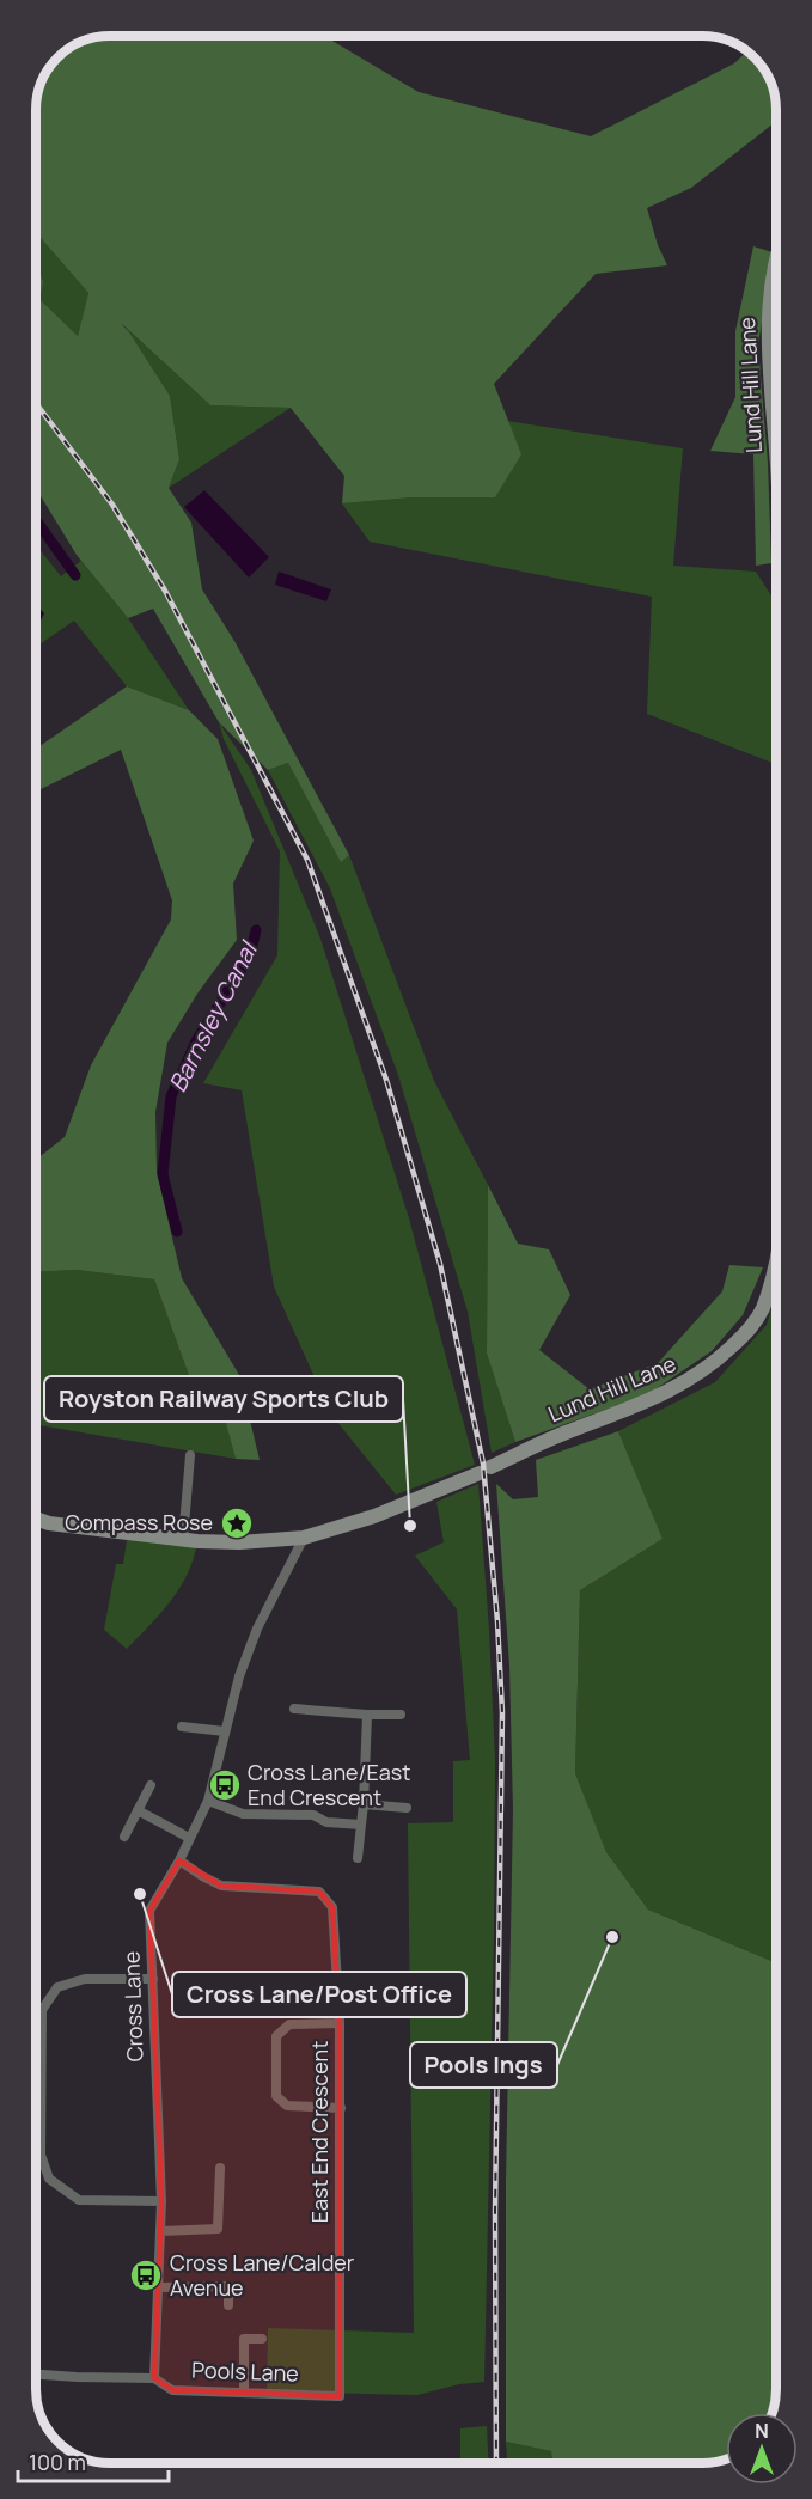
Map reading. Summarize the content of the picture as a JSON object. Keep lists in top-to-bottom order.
{
  "streets": {
    "main road": ["Lund Hill Lane"],
    "street": ["Cross Lane", "East End Crescent", "Pools Lane"]
  },
  "crossings": [
    ["Lund Hill Lane", "Cross Lane"],
    ["Cross Lane", "East End Crescent"],
    ["Cross Lane", "Pools Lane"],
    ["East End Crescent", "Pools Lane"]
  ],
  "water": ["Barnsley Canal"],
  "places": {
    "place": ["Compass Rose"],
    "other": ["Royston Railway Sports Club", "Cross Lane/Post Office", "Pools Ings"],
    "bus stop": ["Cross Lane/East End Crescent", "Cross Lane/Calder Avenue"]
  },
  "scale_bar": "100 m",
  "north": "top"
}
